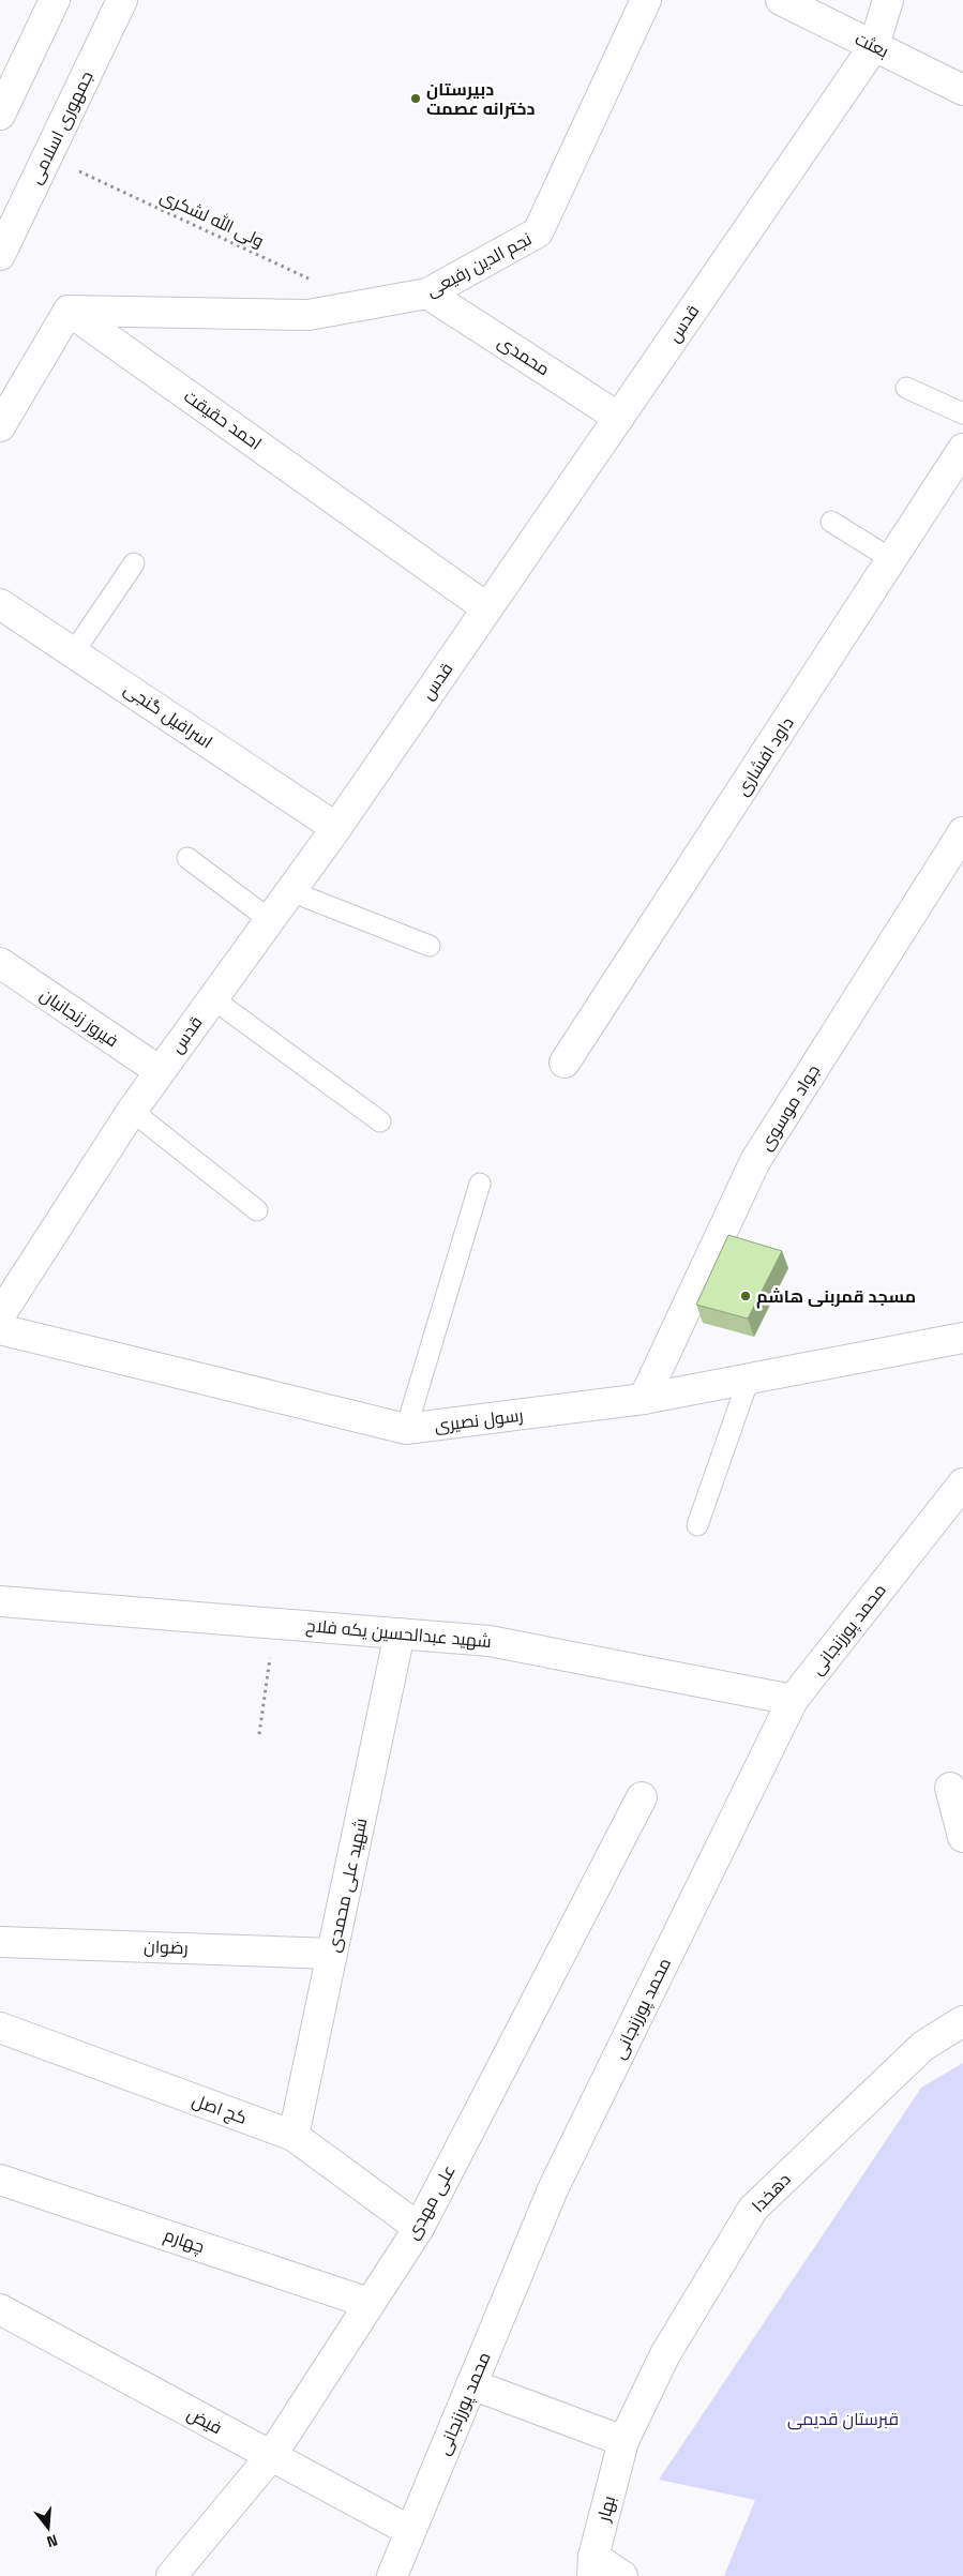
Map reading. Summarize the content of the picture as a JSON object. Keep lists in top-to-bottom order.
{
  "streets": {
    "street": [
      "بعثت",
      "جمهوری اسلامی",
      "نجم الدین رفیعی",
      "قدس",
      "محمدی",
      "احمد حقیقت",
      "اسرافیل گنجی",
      "داود افشاری",
      "فیروز زنجانیان",
      "جواد موسوی",
      "رسول نصیری",
      "محمد پورزنجانی",
      "شهید عبدالحسین یکه فلاح",
      "شهید علی محمدی",
      "رضوان",
      "کج اصل",
      "دهخدا",
      "علی مهدی",
      "چهارم",
      "فیض",
      "بهار"
    ],
    "path": ["ولی الله لشکری"]
  },
  "crossings": [
    ["بعثت", "قدس"],
    ["جمهوری اسلامی", "ولی الله لشکری"],
    ["نجم الدین رفیعی", "محمدی"],
    ["نجم الدین رفیعی", "احمد حقیقت"],
    ["قدس", "محمدی"],
    ["قدس", "احمد حقیقت"],
    ["قدس", "اسرافیل گنجی"],
    ["قدس", "فیروز زنجانیان"],
    ["جواد موسوی", "رسول نصیری"],
    ["محمد پورزنجانی", "شهید عبدالحسین یکه فلاح"],
    ["محمد پورزنجانی", "فیض"],
    ["شهید عبدالحسین یکه فلاح", "شهید علی محمدی"],
    ["شهید علی محمدی", "رضوان"],
    ["شهید علی محمدی", "کج اصل"],
    ["کج اصل", "علی مهدی"],
    ["دهخدا", "بهار"],
    ["علی مهدی", "چهارم"],
    ["علی مهدی", "فیض"]
  ],
  "parks": ["قبرستان قدیمى"],
  "places": ["دبیرستان دخترانه عصمت", "مسجد قمربنی هاشم"],
  "north": "bottom"
}
